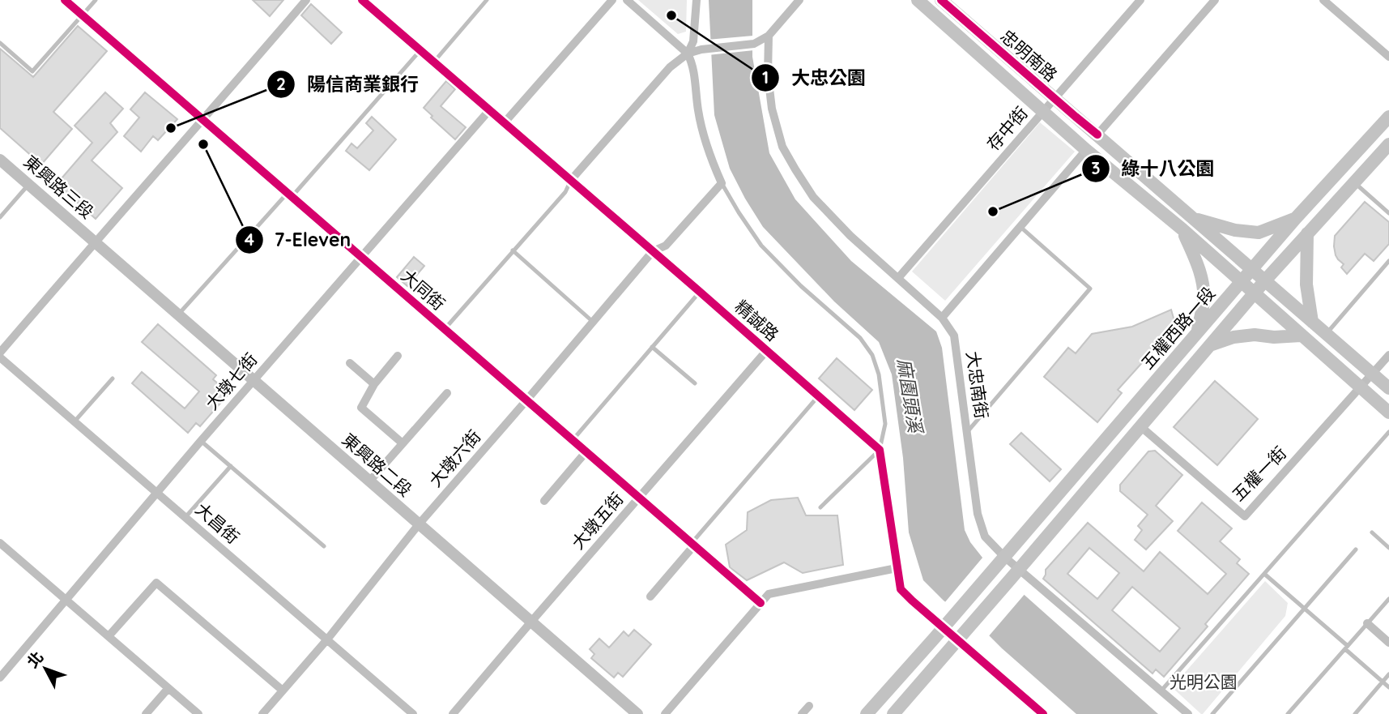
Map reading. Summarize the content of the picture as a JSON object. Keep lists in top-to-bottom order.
{
  "streets": {
    "main road": ["忠明南路", "五權西路一段"],
    "street": [
      "存中街",
      "東興路三段",
      "大同街",
      "精誠路",
      "大墩七街",
      "大忠南街",
      "大墩六街",
      "東興路二段",
      "五權一街",
      "大墩五街",
      "大昌街"
    ]
  },
  "crossings": [
    ["忠明南路", "存中街"],
    ["忠明南路", "五權西路一段"],
    ["忠明南路", "五權一街"],
    ["存中街", "大忠南街"],
    ["東興路三段", "東興路二段"],
    ["大同街", "大墩七街"],
    ["大同街", "大墩六街"],
    ["大同街", "大墩五街"],
    ["精誠路", "大墩七街"],
    ["精誠路", "大墩六街"],
    ["精誠路", "大墩五街"],
    ["五權西路一段", "大忠南街"],
    ["五權西路一段", "五權一街"],
    ["大墩七街", "東興路二段"],
    ["大墩七街", "大昌街"],
    ["大墩六街", "東興路二段"],
    ["大墩六街", "大昌街"],
    ["東興路二段", "大墩五街"]
  ],
  "water": ["麻園頭溪"],
  "parks": ["光明公園"],
  "places": [
    "大忠公園",
    "陽信商業銀行",
    "7-Eleven",
    "綠十八公園"
  ],
  "north": "top left"
}
